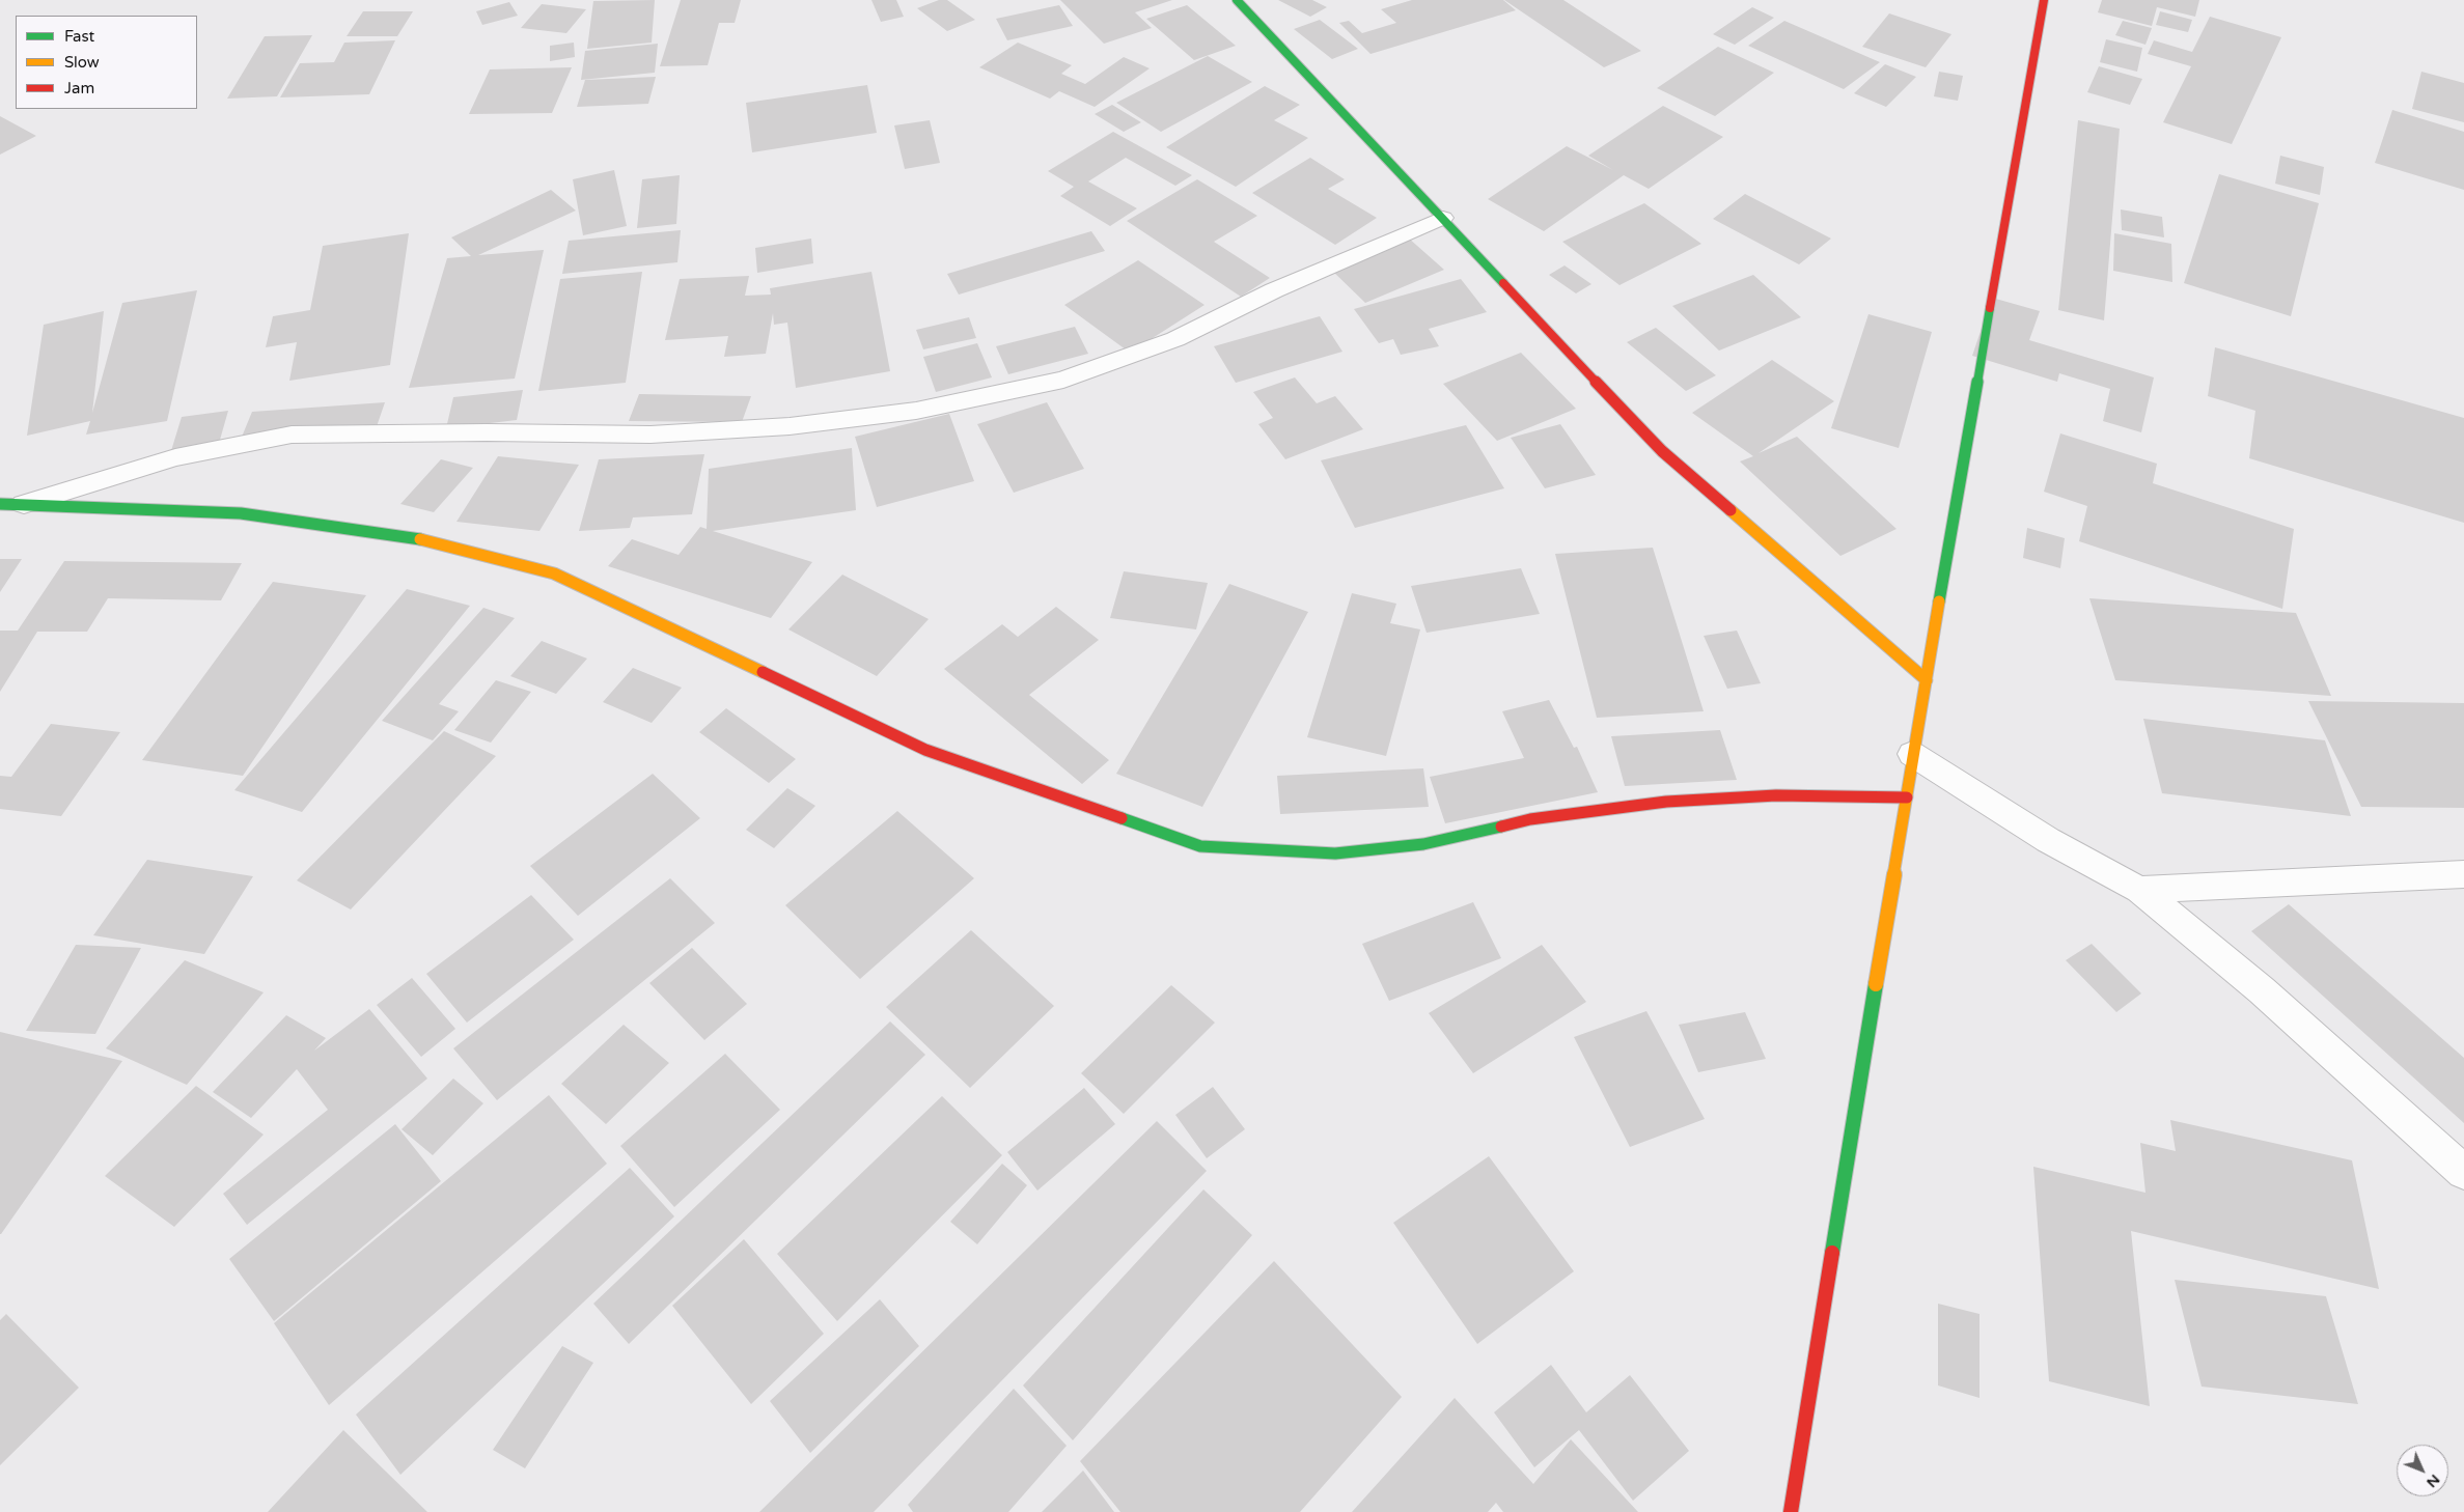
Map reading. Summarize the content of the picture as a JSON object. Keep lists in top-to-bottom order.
{
  "legend": ["Fast", "Slow", "Jam"],
  "north": "bottom right"
}
